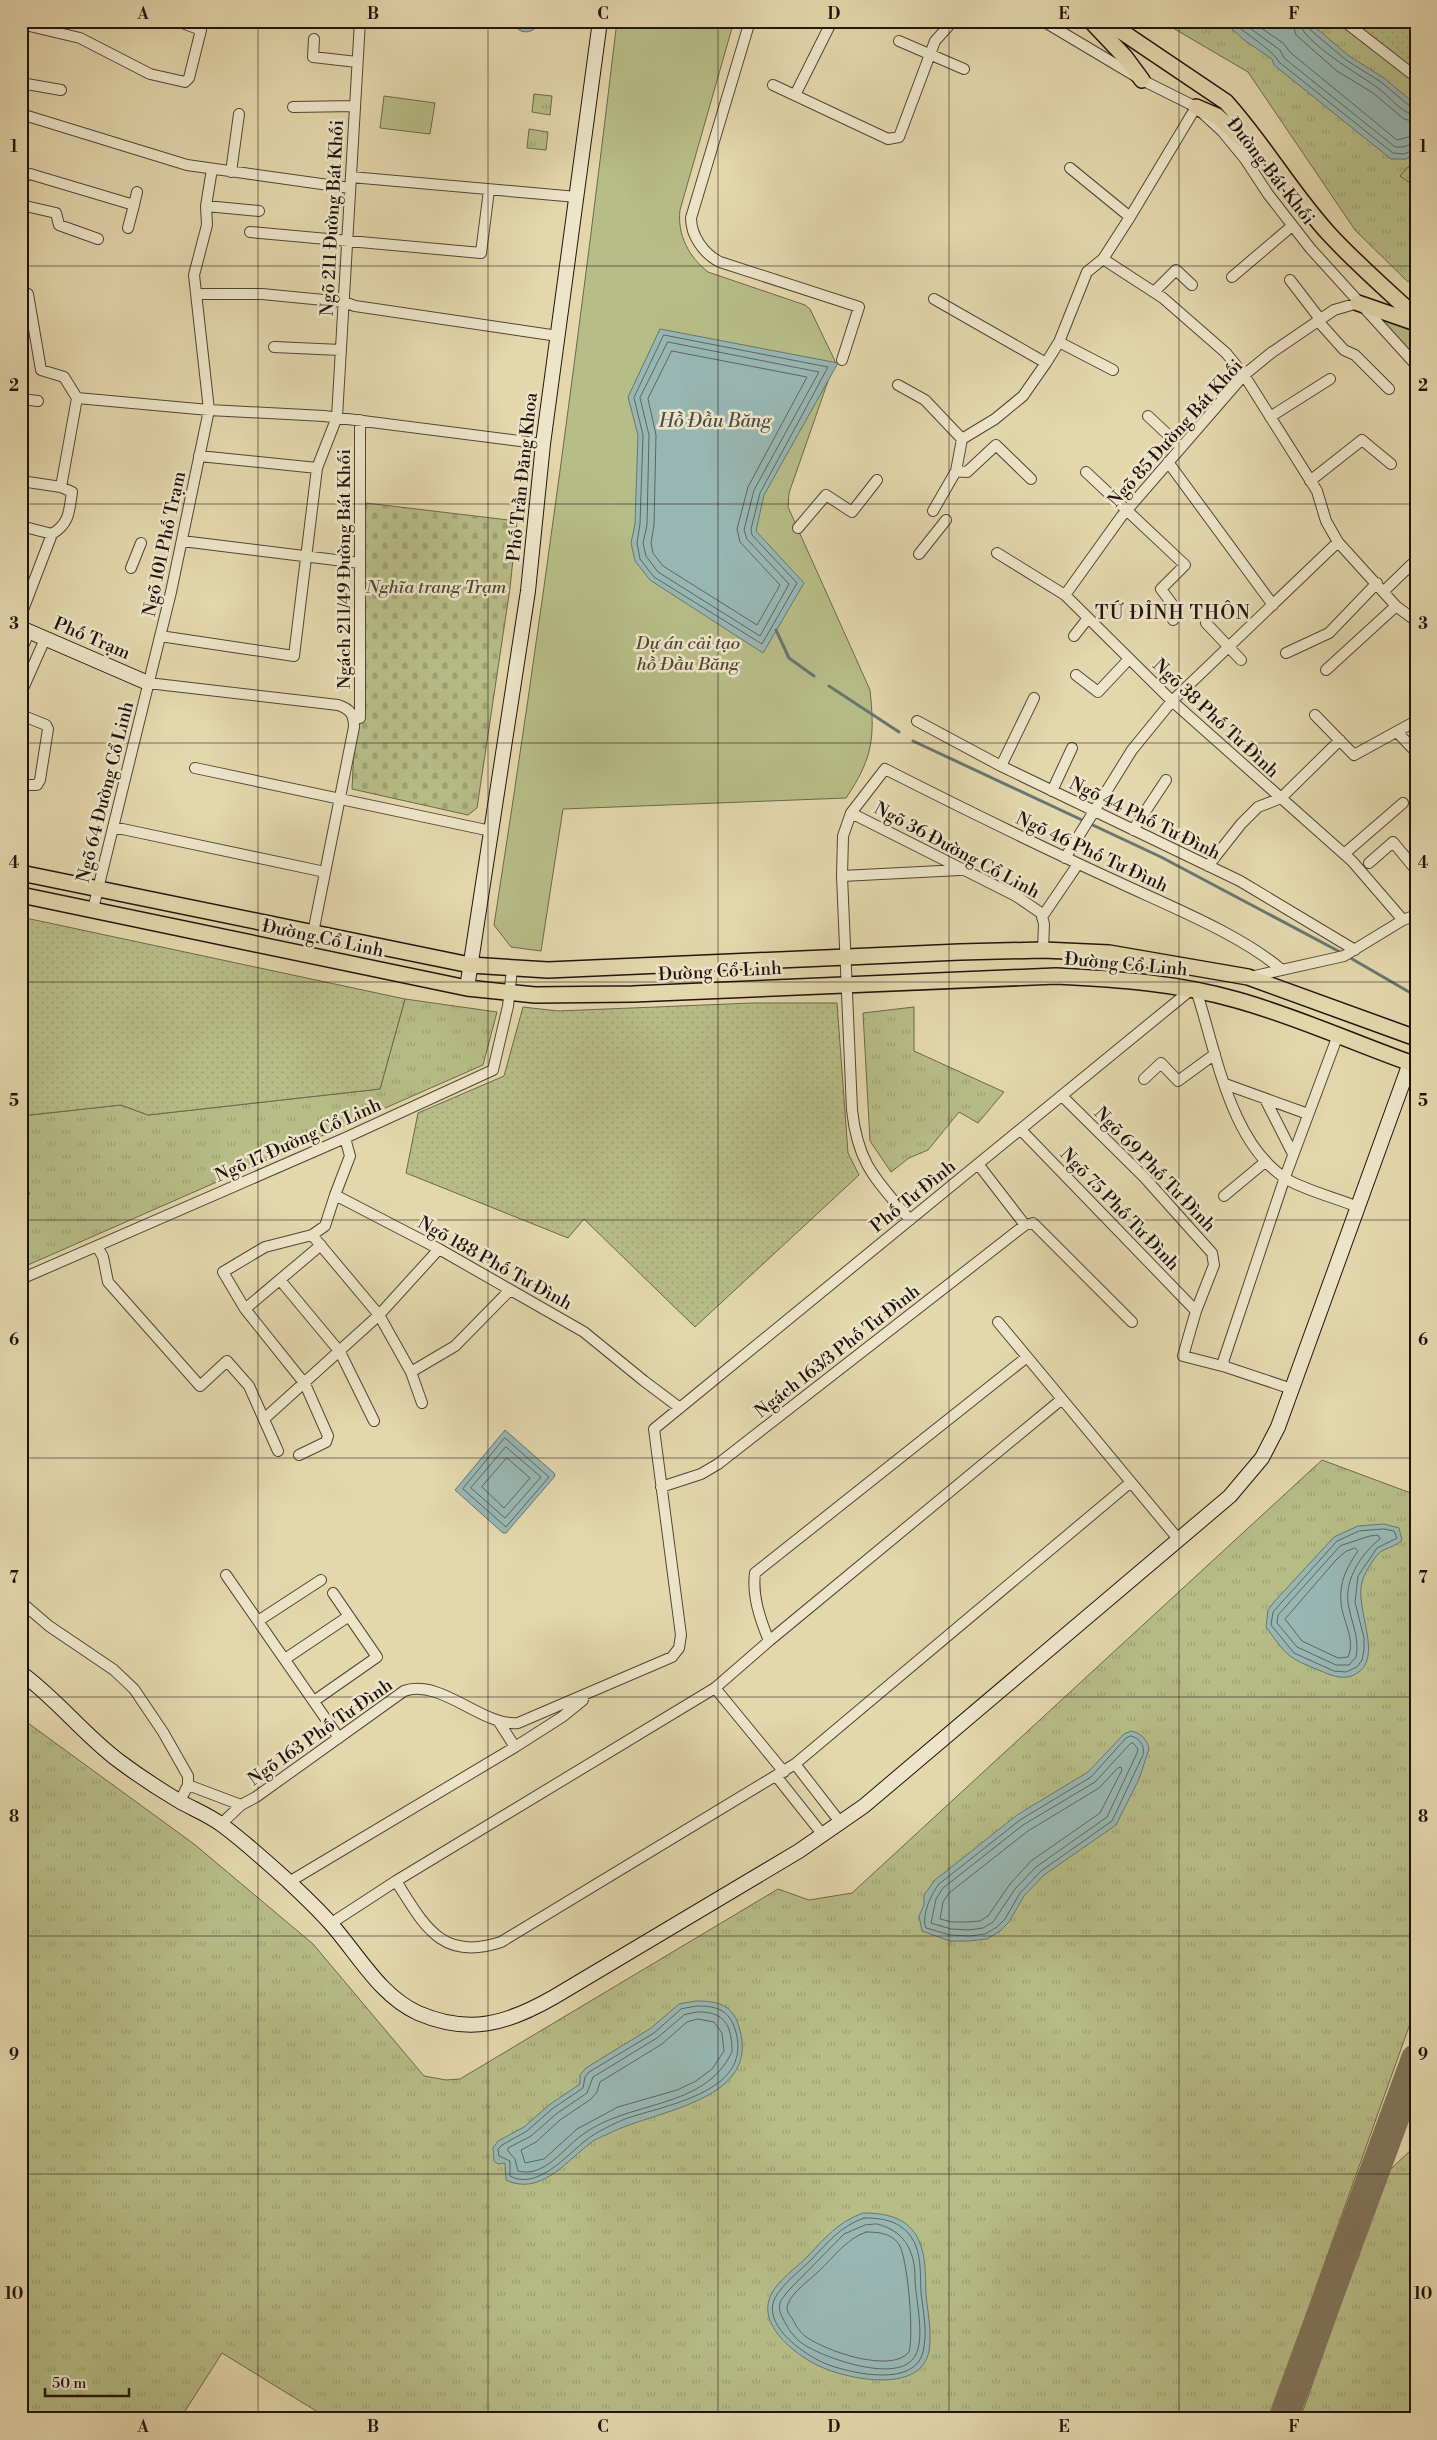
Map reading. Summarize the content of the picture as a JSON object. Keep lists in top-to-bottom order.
{
  "streets": {
    "main road": ["Đường Cổ Linh"],
    "street": [
      "Đường Bát Khối",
      "Ngõ 211 Đường Bát Khối",
      "Ngõ 85 Đường Bát Khối",
      "Phố Trần Đăng Khoa",
      "Ngõ 101 Phố Trạm",
      "Ngách 211/49 Đường Bát Khối",
      "Phố Trạm",
      "Ngõ 38 Phố Tư Đình",
      "Ngõ 64 Đường Cổ Linh",
      "Ngõ 44 Phố Tư Đình",
      "Ngõ 36 Đường Cổ Linh",
      "Ngõ 46 Phố Tư Đình",
      "Ngõ 17 Đường Cổ Linh",
      "Ngõ 69 Phố Tư Đình",
      "Phố Tư Đình",
      "Ngõ 75 Phố Tư Đình",
      "Ngõ 188 Phố Tư Đình",
      "Ngách 163/3 Phố Tư Đình",
      "Ngõ 163 Phố Tư Đình"
    ]
  },
  "crossings": [
    ["Đường Bát Khối", "Ngõ 85 Đường Bát Khối"],
    ["Ngõ 211 Đường Bát Khối", "Ngõ 101 Phố Trạm"],
    ["Ngõ 85 Đường Bát Khối", "Ngõ 38 Phố Tư Đình"],
    ["Phố Trần Đăng Khoa", "Đường Cổ Linh"],
    ["Ngõ 101 Phố Trạm", "Phố Trạm"],
    ["Ngõ 101 Phố Trạm", "Ngõ 64 Đường Cổ Linh"],
    ["Phố Trạm", "Ngõ 64 Đường Cổ Linh"],
    ["Ngõ 64 Đường Cổ Linh", "Đường Cổ Linh"],
    ["Ngõ 36 Đường Cổ Linh", "Ngõ 46 Phố Tư Đình"],
    ["Ngõ 36 Đường Cổ Linh", "Đường Cổ Linh"],
    ["Đường Cổ Linh", "Ngõ 17 Đường Cổ Linh"],
    ["Đường Cổ Linh", "Phố Tư Đình"],
    ["Ngõ 69 Phố Tư Đình", "Phố Tư Đình"],
    ["Ngõ 69 Phố Tư Đình", "Ngõ 75 Phố Tư Đình"],
    ["Phố Tư Đình", "Ngõ 75 Phố Tư Đình"],
    ["Phố Tư Đình", "Ngõ 188 Phố Tư Đình"],
    ["Phố Tư Đình", "Ngõ 163 Phố Tư Đình"],
    ["Ngách 163/3 Phố Tư Đình", "Ngõ 163 Phố Tư Đình"]
  ],
  "districts": ["TỨ ĐỈNH THÔN"],
  "water": ["Hồ Đầu Băng"],
  "parks": ["Nghĩa trang Trạm", "Dự án cải tạo hồ Đầu Băng"],
  "scale_bar": "50 m",
  "grid": {
    "columns": [
      "A",
      "B",
      "C",
      "D",
      "E",
      "F"
    ],
    "rows": [
      "1",
      "2",
      "3",
      "4",
      "5",
      "6",
      "7",
      "8",
      "9",
      "10"
    ]
  }
}
